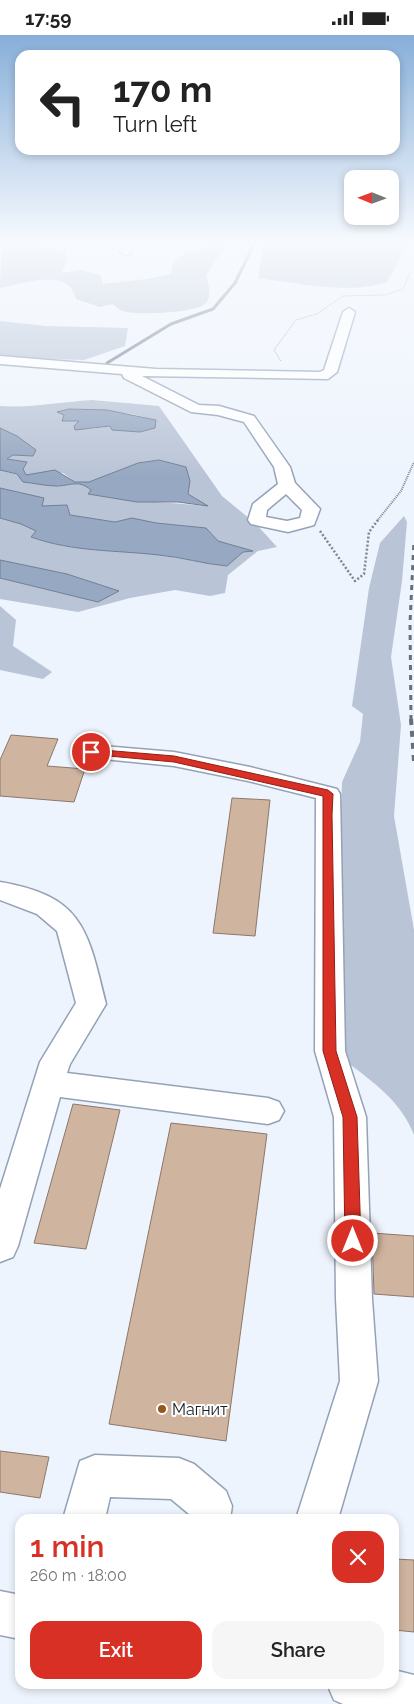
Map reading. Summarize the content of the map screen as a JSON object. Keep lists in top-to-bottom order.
{
  "places": ["Магнит"],
  "north": "left",
  "page": {
    "status": "17:59",
    "turn": ["170 m", "Turn left"],
    "heading": ["1 min", "260 m · 18:00"],
    "buttons": ["Exit", "Share"]
  }
}
